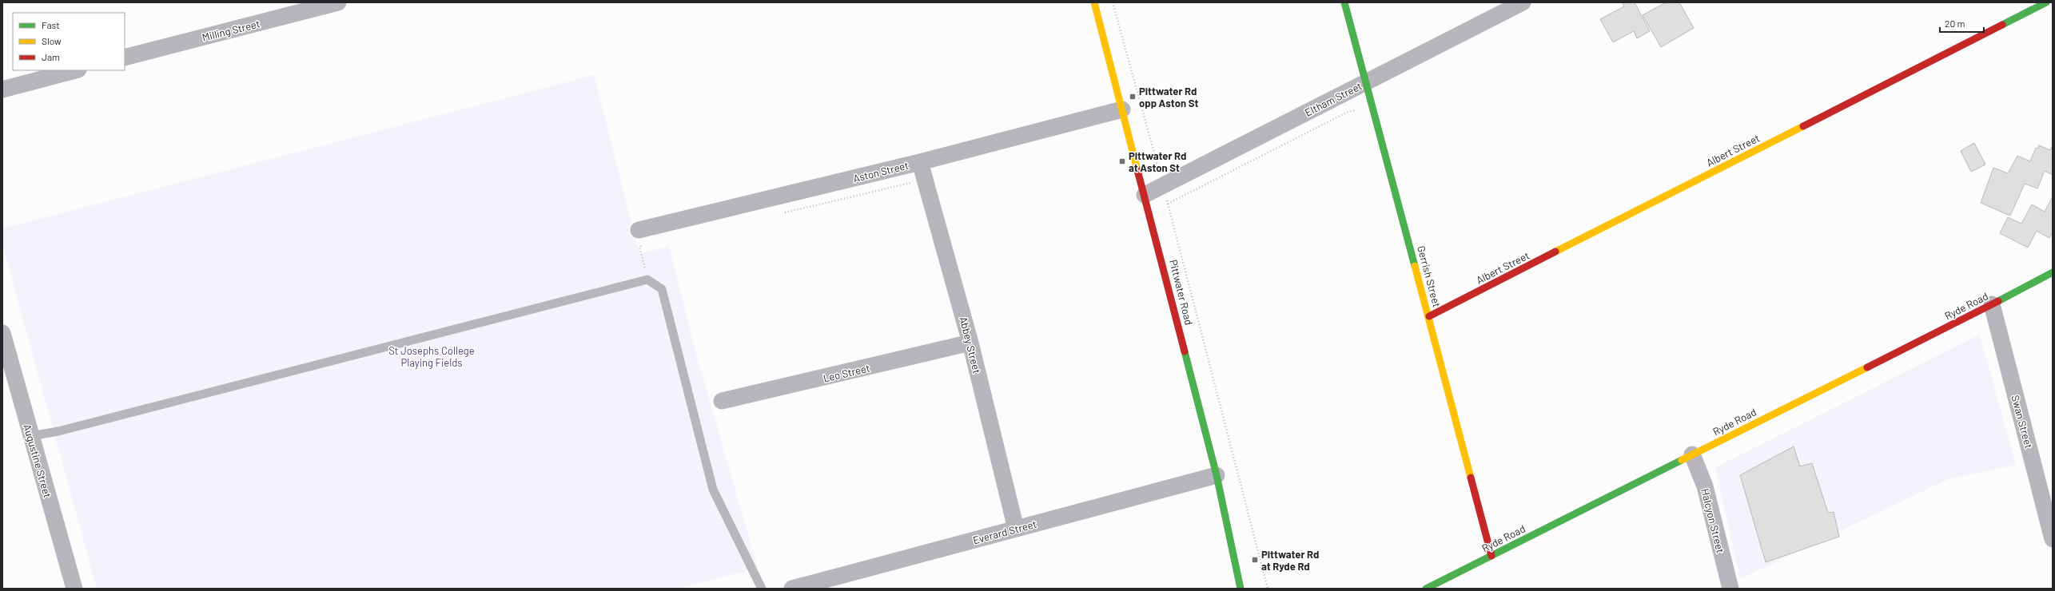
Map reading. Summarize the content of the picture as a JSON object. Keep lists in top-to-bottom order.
{
  "streets": {
    "main road": [
      "Albert Street",
      "Gerrish Street",
      "Pittwater Road",
      "Ryde Road"
    ],
    "street": [
      "Milling Street",
      "Eltham Street",
      "Aston Street",
      "Abbey Street",
      "Leo Street",
      "Swan Street",
      "Augustine Street",
      "Halcyon Street",
      "Everard Street"
    ]
  },
  "crossings": [
    ["Eltham Street", "Gerrish Street"],
    ["Eltham Street", "Pittwater Road"],
    ["Albert Street", "Gerrish Street"],
    ["Aston Street", "Pittwater Road"],
    ["Aston Street", "Abbey Street"],
    ["Gerrish Street", "Ryde Road"],
    ["Pittwater Road", "Everard Street"],
    ["Ryde Road", "Swan Street"],
    ["Ryde Road", "Halcyon Street"],
    ["Abbey Street", "Leo Street"],
    ["Abbey Street", "Everard Street"]
  ],
  "parks": ["St Josephs College Playing Fields"],
  "places": {
    "transit": ["Pittwater Rd opp Aston St", "Pittwater Rd at Aston St", "Pittwater Rd at Ryde Rd"]
  },
  "legend": ["Fast", "Slow", "Jam"],
  "scale_bar": "20 m"
}
